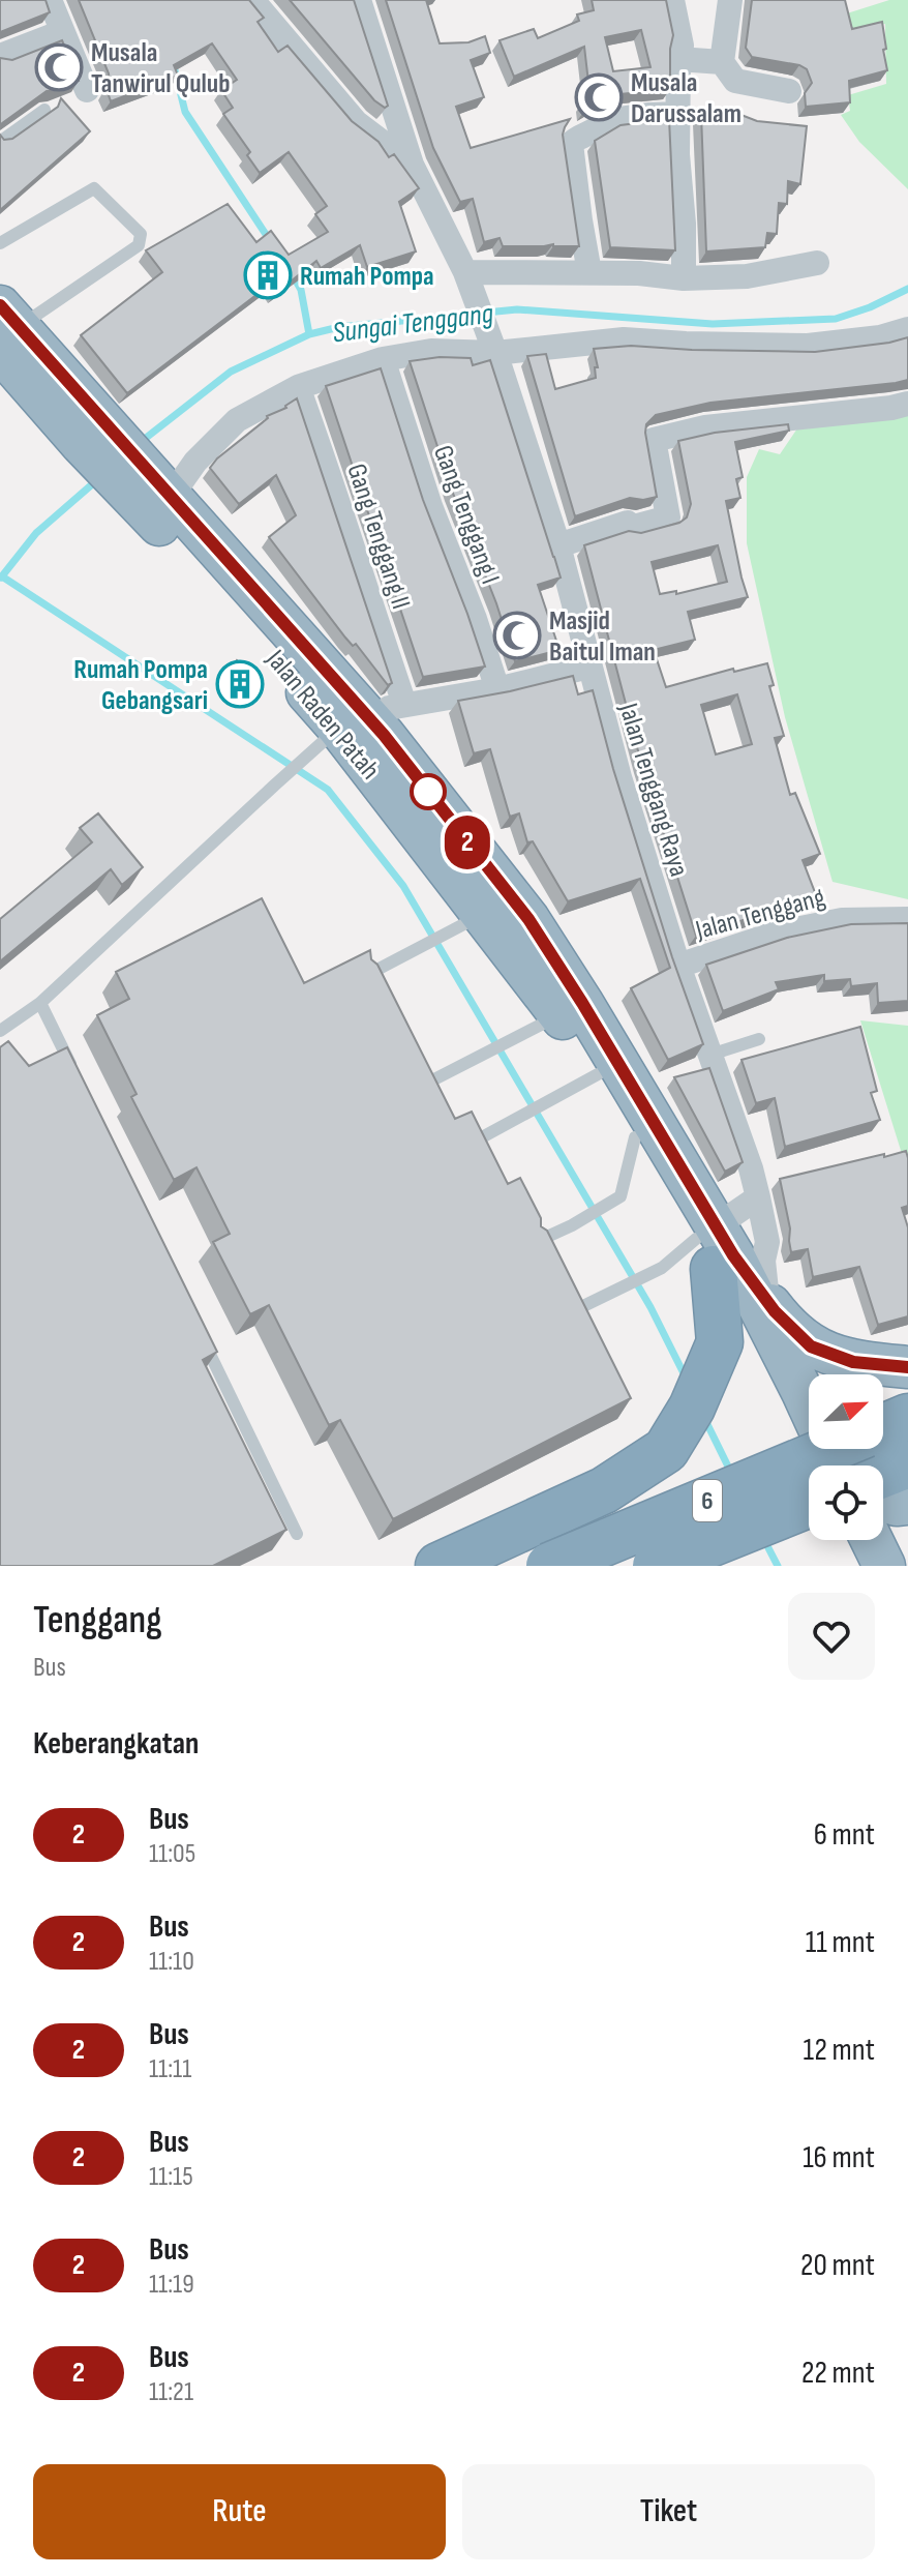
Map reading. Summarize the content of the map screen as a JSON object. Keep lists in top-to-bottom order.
{
  "streets": {
    "highway": ["Jalan Raden Patah", "6"],
    "street": [
      "Gang Tenggang I",
      "Gang Tenggang II",
      "Jalan Tenggang Raya",
      "Jalan Tenggang"
    ]
  },
  "crossings": [
    ["Jalan Tenggang Raya", "Jalan Tenggang"]
  ],
  "water": ["Sungai Tenggang"],
  "places": {
    "mosque": ["Musala Tanwirul Qulub", "Musala Darussalam", "Masjid Baitul Iman"],
    "building": ["Rumah Pompa", "Rumah Pompa Gebangsari"]
  },
  "lines": ["bus line 2"],
  "north": "top right",
  "page": {
    "on_map": "2",
    "heading": [
      ["Tenggang", "Bus"],
      "Keberangkatan"
    ],
    "list": [
      {
        "mark": "2",
        "name": "Bus",
        "note": "11:05",
        "value": "6 mnt"
      },
      {
        "mark": "2",
        "name": "Bus",
        "note": "11:10",
        "value": "11 mnt"
      },
      {
        "mark": "2",
        "name": "Bus",
        "note": "11:11",
        "value": "12 mnt"
      },
      {
        "mark": "2",
        "name": "Bus",
        "note": "11:15",
        "value": "16 mnt"
      },
      {
        "mark": "2",
        "name": "Bus",
        "note": "11:19",
        "value": "20 mnt"
      },
      {
        "mark": "2",
        "name": "Bus",
        "note": "11:21",
        "value": "22 mnt"
      }
    ],
    "buttons": ["Rute", "Tiket"]
  }
}
